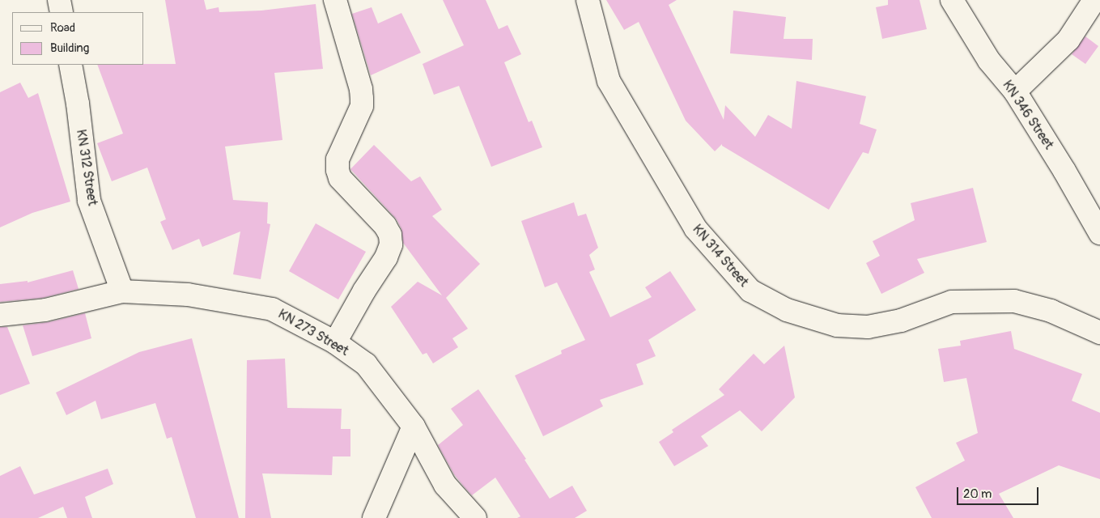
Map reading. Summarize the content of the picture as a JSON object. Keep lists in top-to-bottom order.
{
  "streets": {
    "street": [
      "KN 346 Street",
      "KN 312 Street",
      "KN 314 Street",
      "KN 273 Street"
    ]
  },
  "crossings": [
    ["KN 312 Street", "KN 273 Street"]
  ],
  "legend": ["Road", "Building"],
  "scale_bar": "20 m"
}
